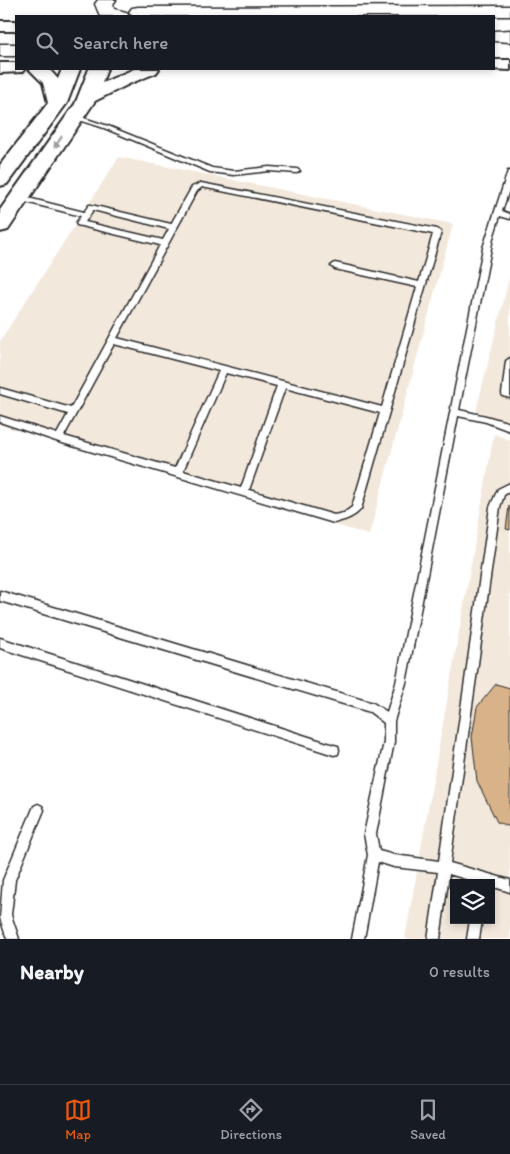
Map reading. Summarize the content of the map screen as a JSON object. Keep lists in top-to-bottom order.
{
  "page": {
    "search": "Search here",
    "heading": ["Nearby", "0 results"],
    "nav": ["Map", "Directions", "Saved"]
  }
}
